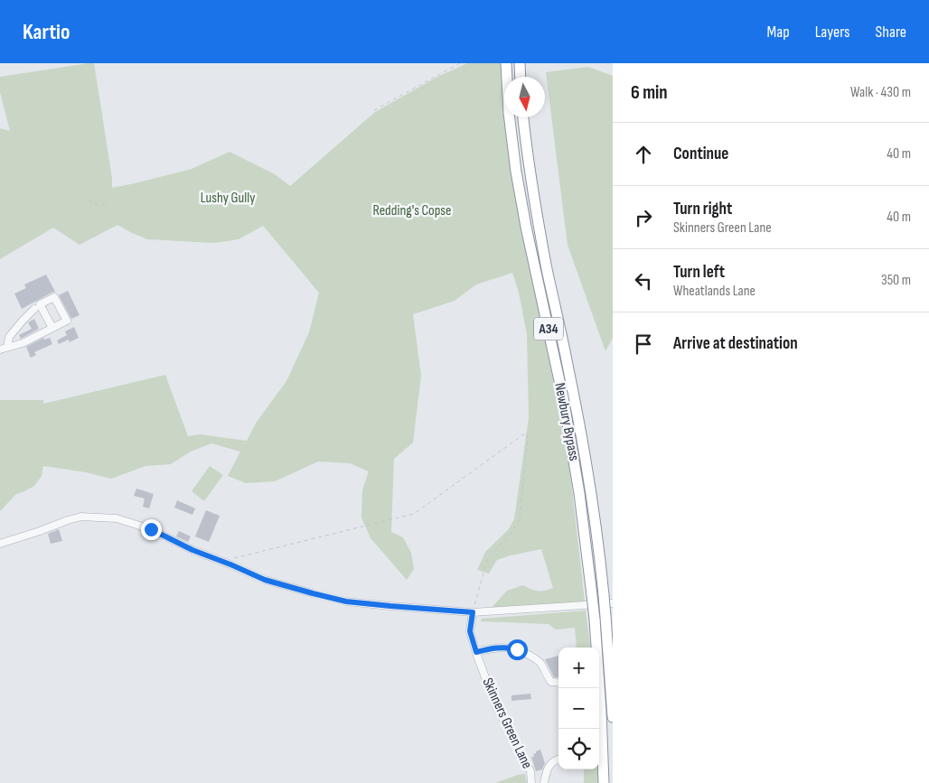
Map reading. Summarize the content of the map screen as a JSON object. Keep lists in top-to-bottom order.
{
  "streets": {
    "highway": ["A34", "Newbury Bypass"],
    "street": ["Skinners Green Lane"]
  },
  "parks": ["Lushy Gully", "Redding's Copse"],
  "north": "bottom",
  "page": {
    "header": "Kartio",
    "nav": ["Map", "Layers", "Share"],
    "heading": ["6 min", "Walk · 430 m"],
    "list": [
      ["Continue", "40 m"],
      ["Turn right", "Skinners Green Lane", "40 m"],
      ["Turn left", "Wheatlands Lane", "350 m"],
      "Arrive at destination"
    ],
    "map_buttons": ["+", "−"]
  }
}
